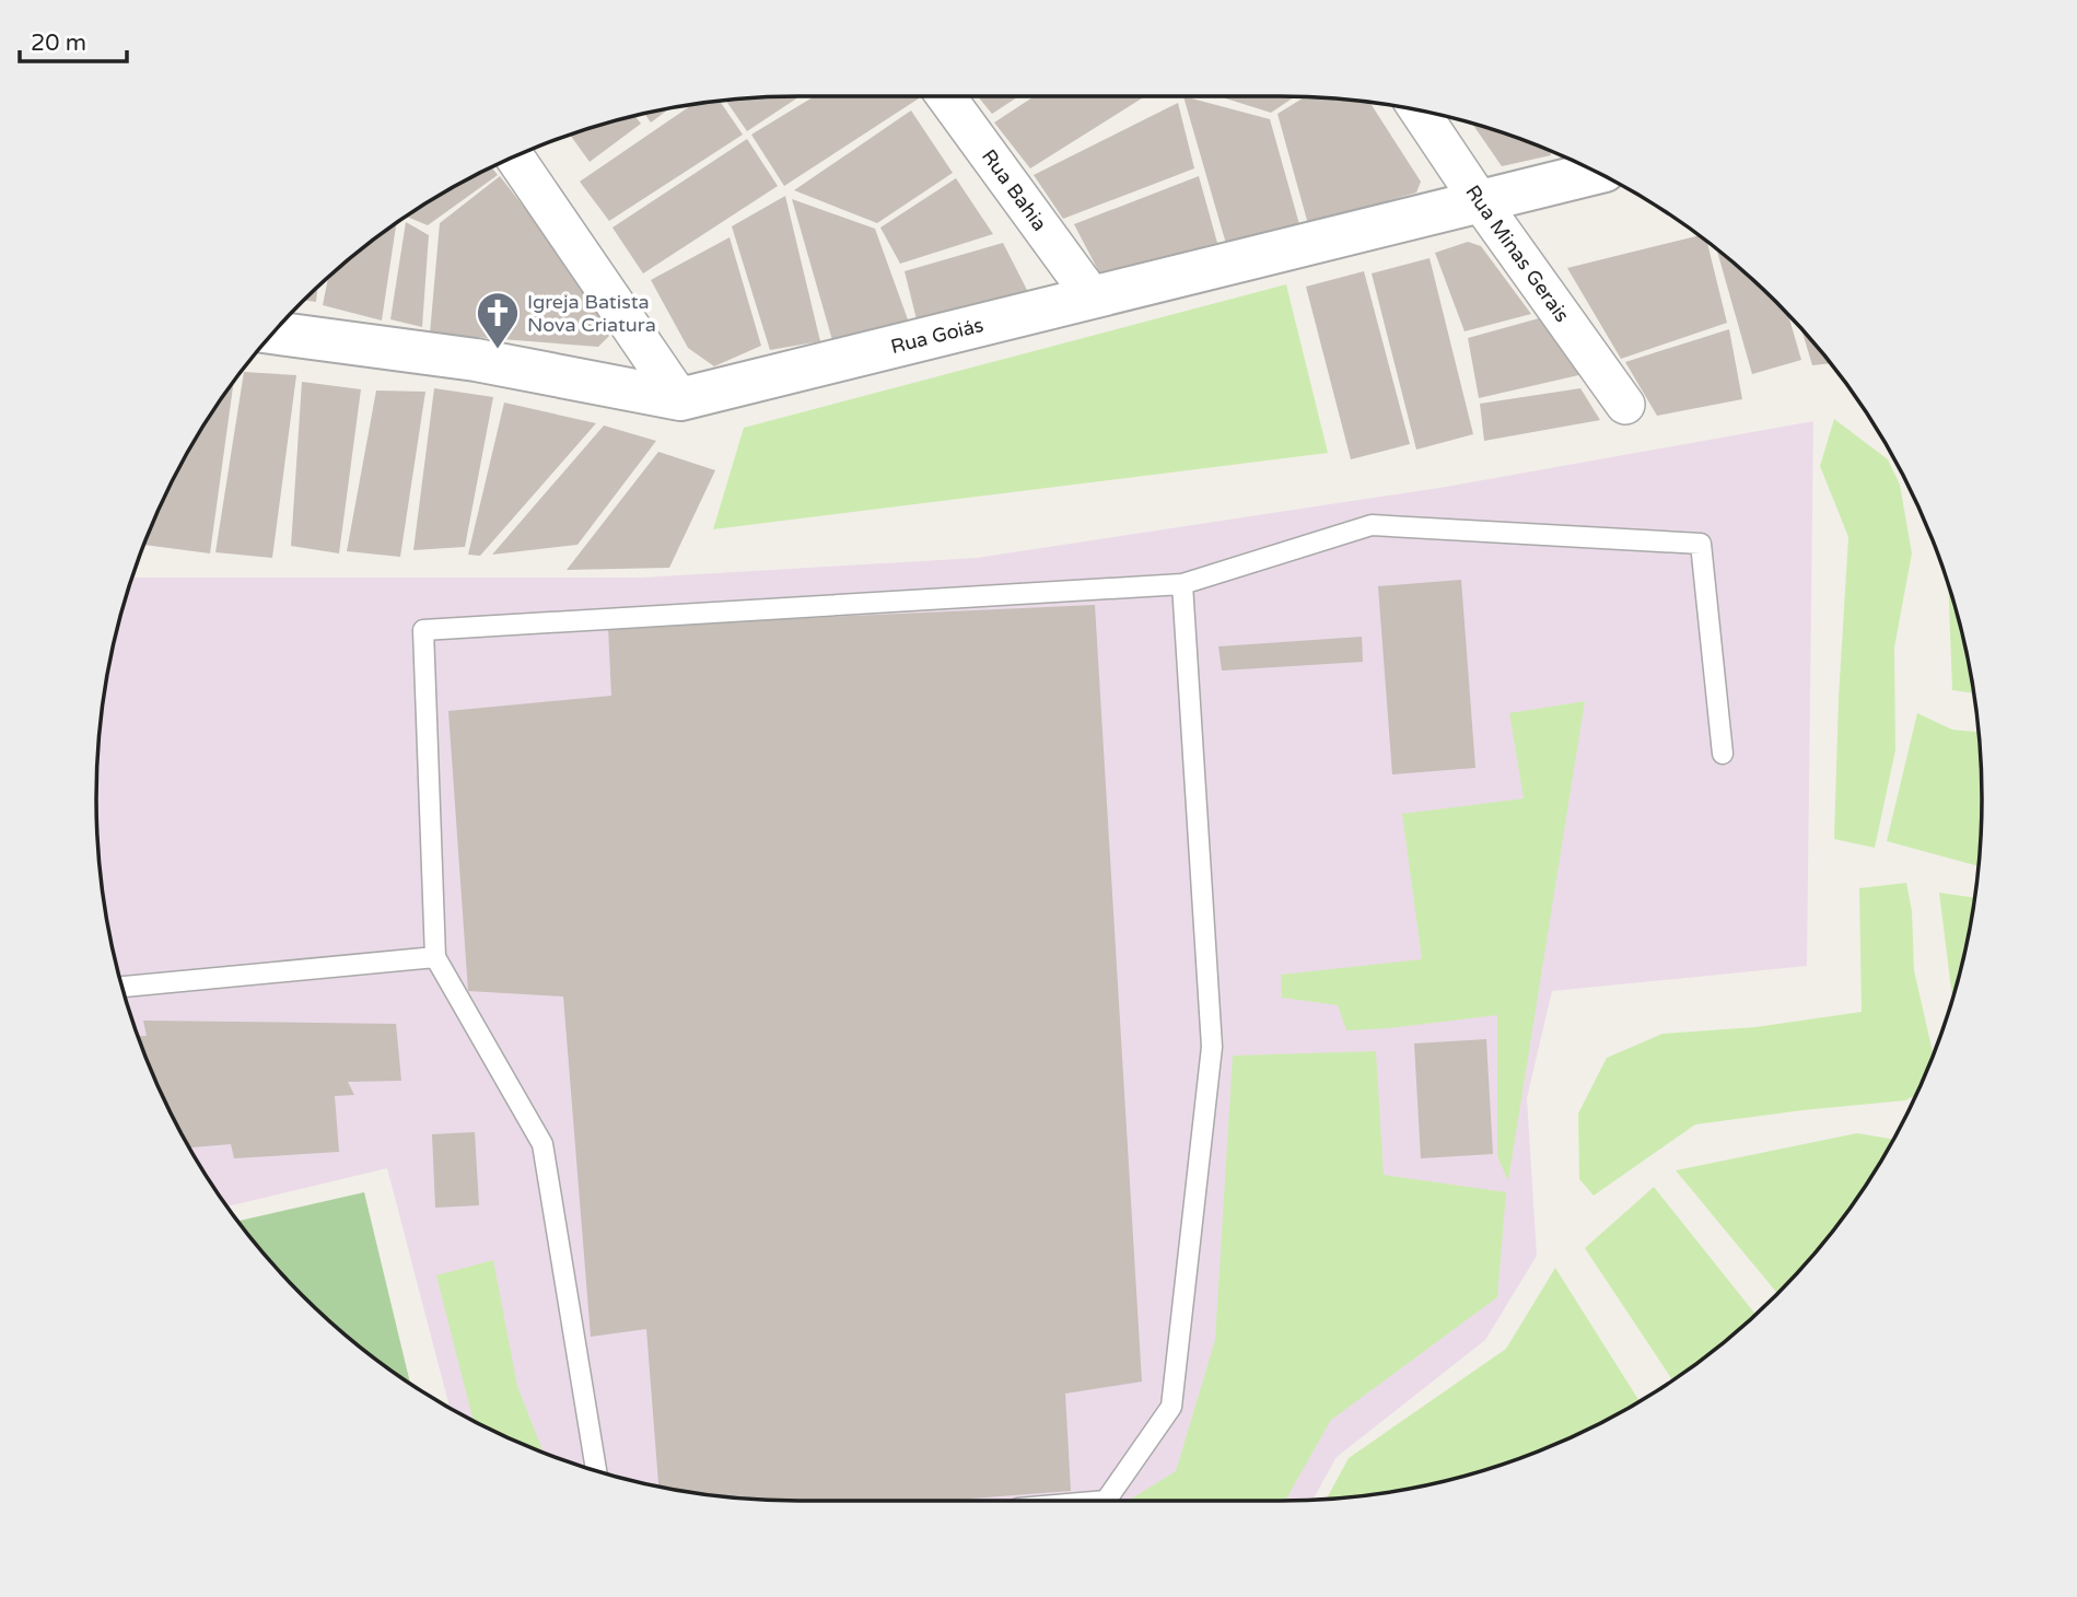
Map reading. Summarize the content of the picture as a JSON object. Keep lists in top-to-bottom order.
{
  "streets": {
    "street": ["Rua Bahia", "Rua Minas Gerais", "Rua Goiás"]
  },
  "crossings": [
    ["Rua Bahia", "Rua Goiás"],
    ["Rua Minas Gerais", "Rua Goiás"]
  ],
  "places": {
    "church": ["Igreja Batista Nova Criatura"]
  },
  "scale_bar": "20 m"
}
